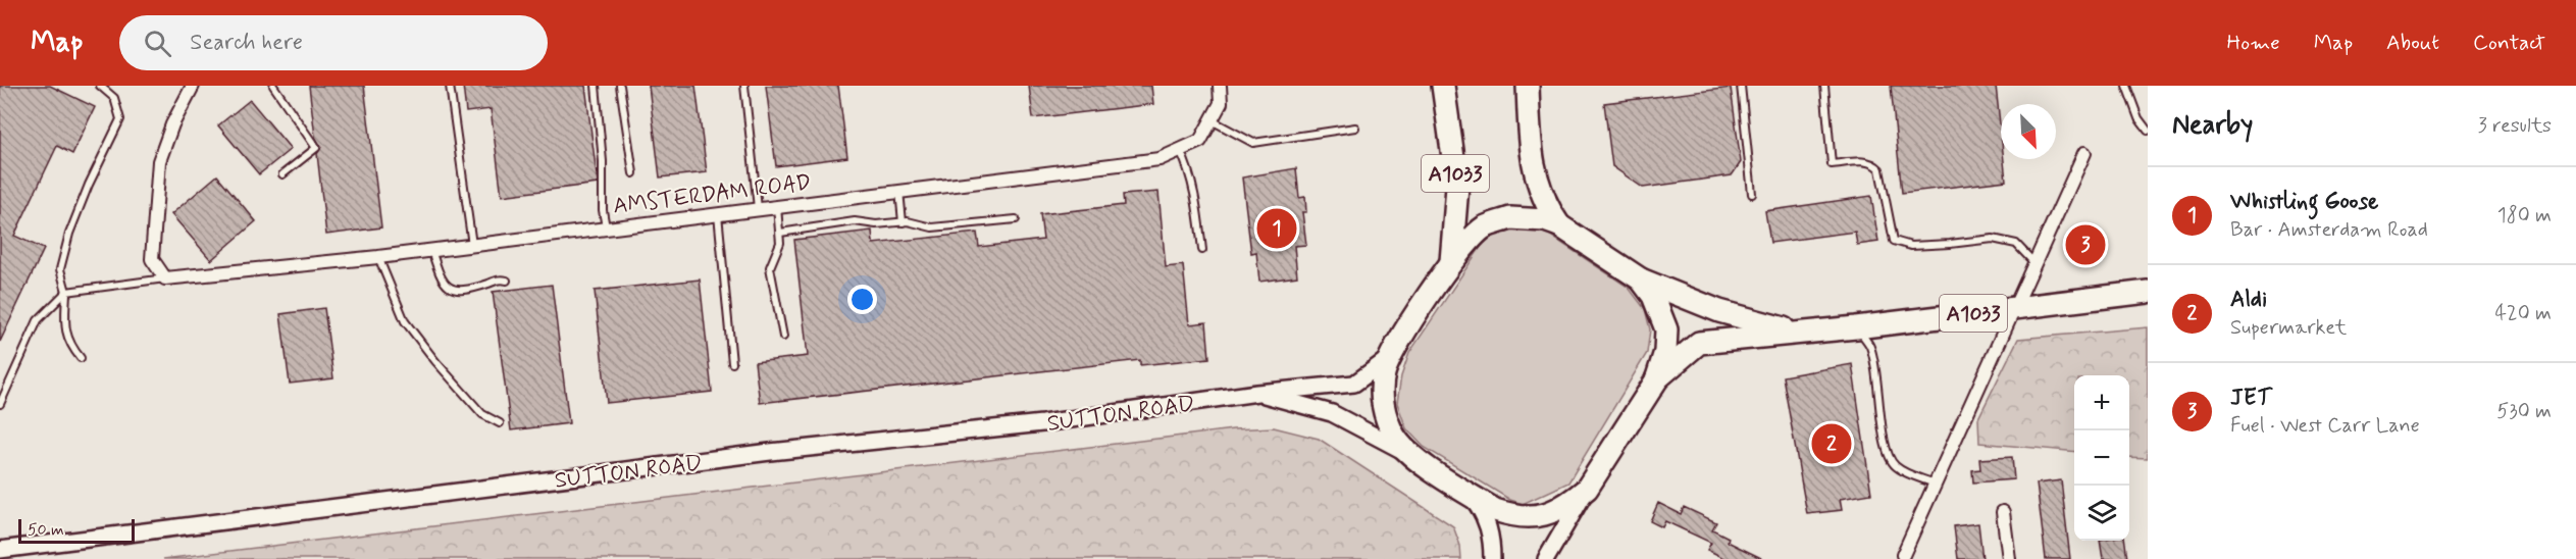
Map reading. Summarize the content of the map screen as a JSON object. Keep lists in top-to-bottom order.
{
  "streets": {
    "highway": ["A1033"],
    "street": ["AMSTERDAM ROAD", "SUTTON ROAD"]
  },
  "scale_bar": "50 m",
  "north": "bottom right",
  "page": {
    "header": "Map",
    "search": "Search here",
    "nav": [
      "Home",
      "Map",
      "About",
      "Contact"
    ],
    "heading": ["Nearby", "3 results"],
    "list": [
      {
        "mark": "1",
        "name": "Whistling Goose",
        "note": "Bar · Amsterdam Road",
        "value": "180 m"
      },
      {
        "mark": "2",
        "name": "Aldi",
        "note": "Supermarket",
        "value": "420 m"
      },
      {
        "mark": "3",
        "name": "JET",
        "note": "Fuel · West Carr Lane",
        "value": "530 m"
      }
    ],
    "pins": ["1", "3", "2"],
    "map_buttons": ["+", "−"],
    "scale": "50 m"
  }
}
